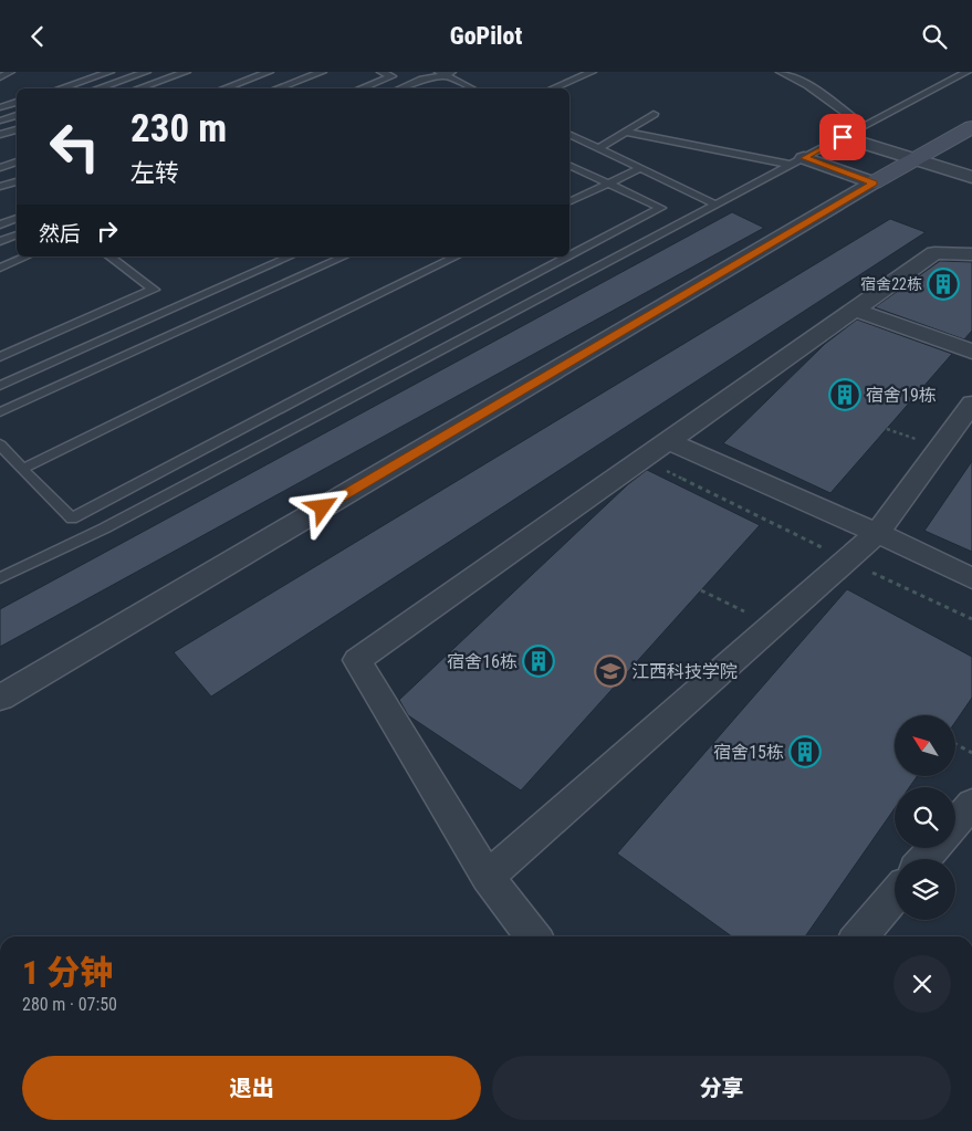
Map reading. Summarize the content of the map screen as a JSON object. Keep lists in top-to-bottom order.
{
  "places": {
    "building": [
      "宿舍22栋",
      "宿舍19栋",
      "宿舍16栋",
      "宿舍15栋"
    ],
    "school or university": ["江西科技学院"]
  },
  "north": "top left",
  "page": {
    "header": "GoPilot",
    "turn": ["230 m", "左转"],
    "then": "然后",
    "heading": ["1 分钟", "280 m · 07:50"],
    "buttons": ["退出", "分享"]
  }
}
